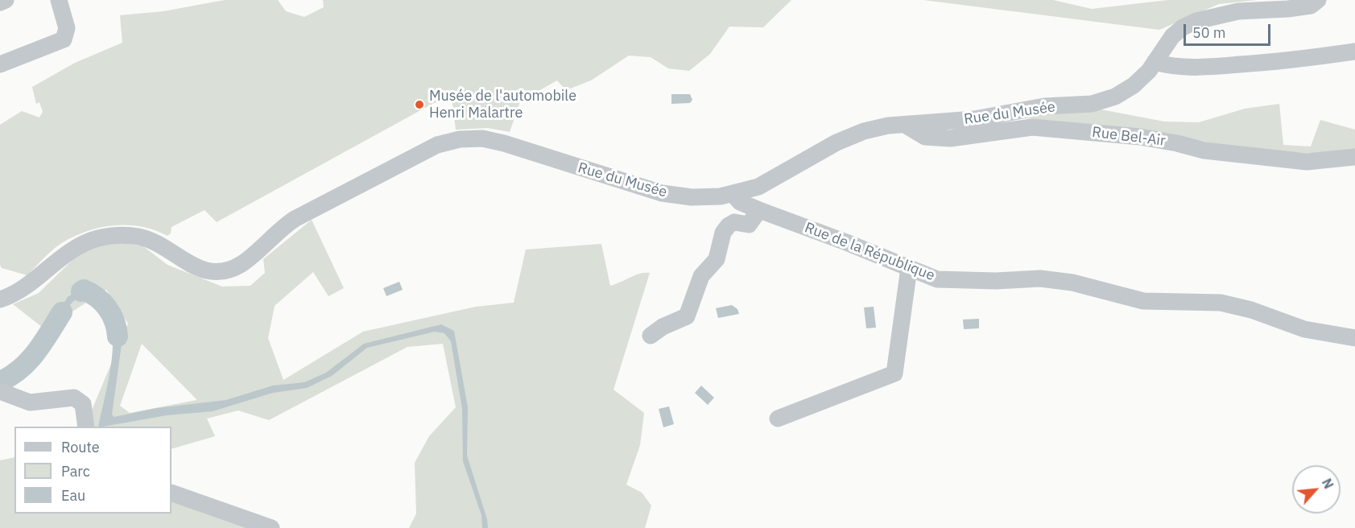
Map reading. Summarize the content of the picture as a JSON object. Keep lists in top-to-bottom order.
{
  "streets": {
    "street": ["Rue du Musée", "Rue Bel-Air", "Rue de la République"]
  },
  "crossings": [
    ["Rue du Musée", "Rue Bel-Air"],
    ["Rue du Musée", "Rue de la République"]
  ],
  "places": ["Musée de l'automobile Henri Malartre"],
  "legend": ["Route", "Parc", "Eau"],
  "scale_bar": "50 m",
  "north": "top right"
}
